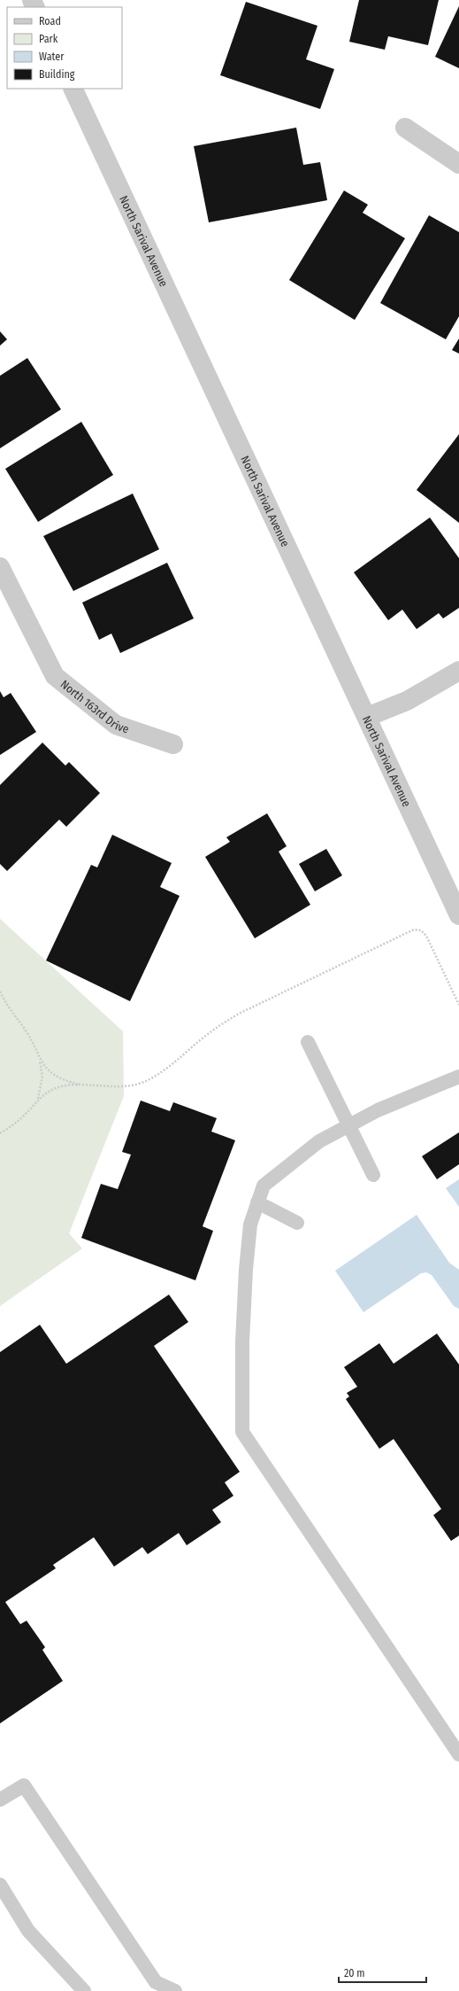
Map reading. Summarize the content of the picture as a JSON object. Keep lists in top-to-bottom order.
{
  "streets": {
    "street": ["North Sarival Avenue", "North 163rd Drive"]
  },
  "legend": [
    "Road",
    "Park",
    "Water",
    "Building"
  ],
  "scale_bar": "20 m"
}
